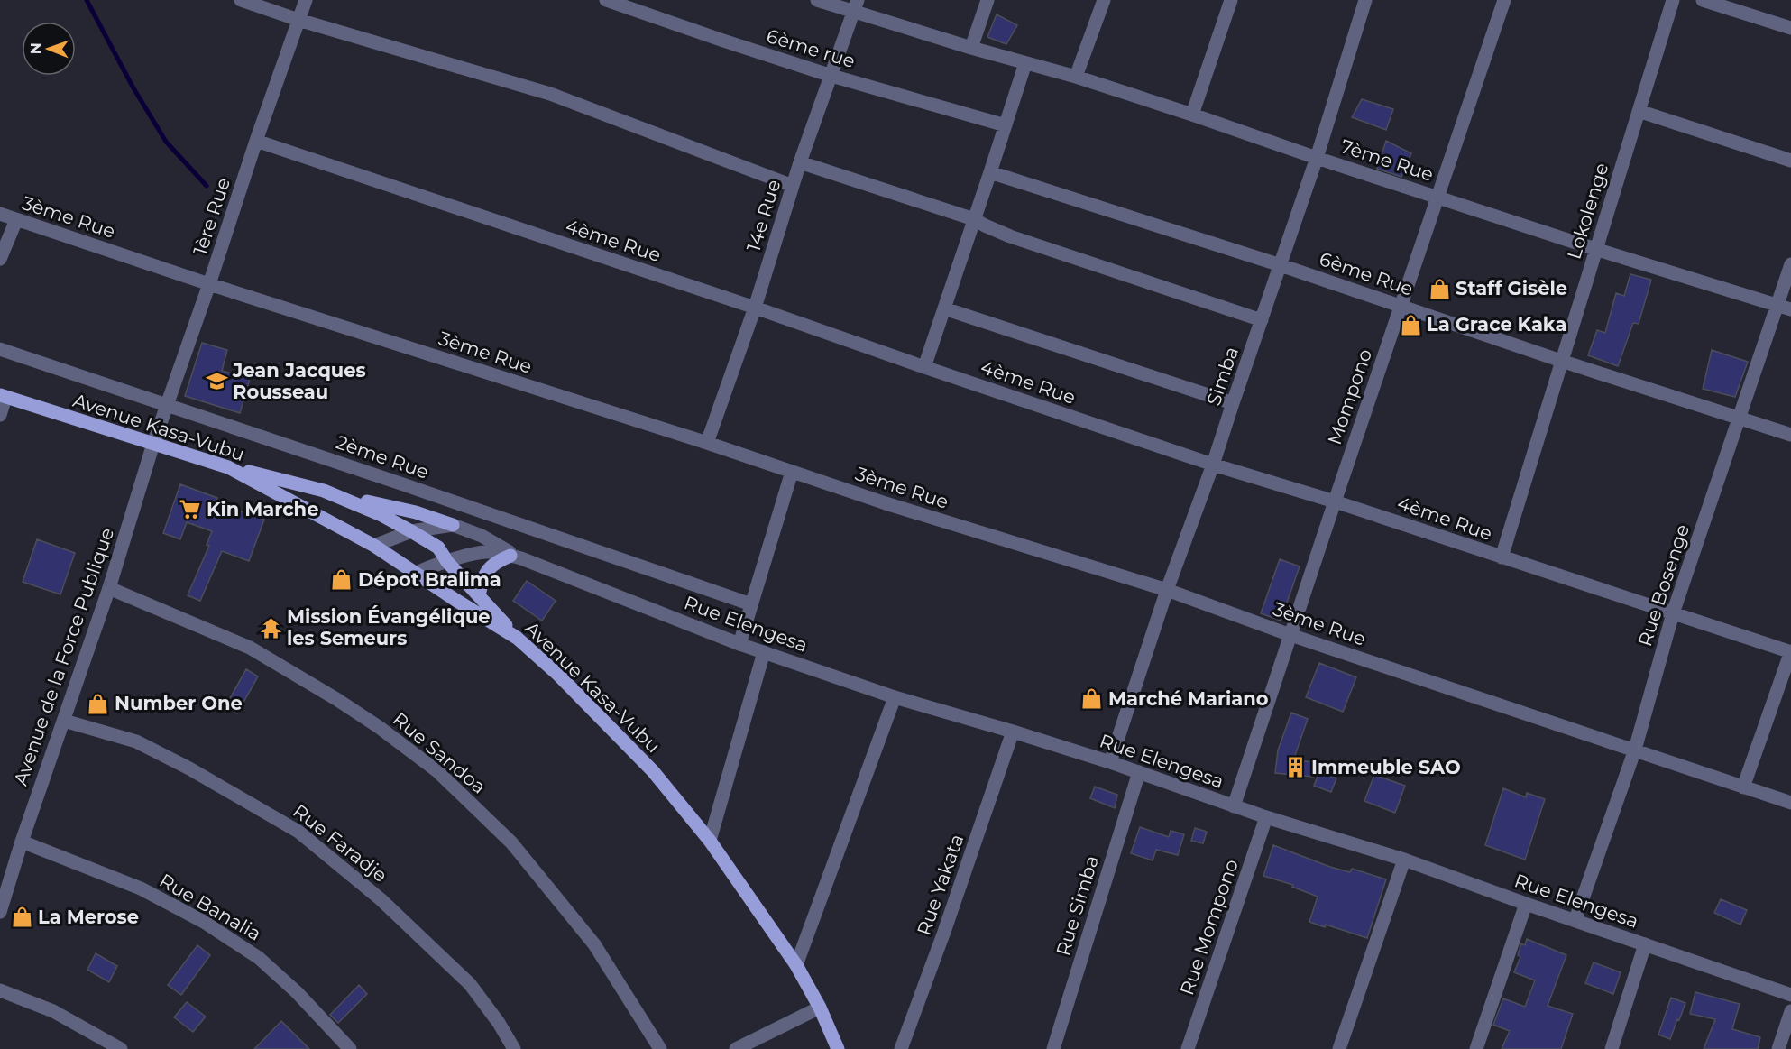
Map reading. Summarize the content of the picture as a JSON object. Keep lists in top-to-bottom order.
{
  "streets": {
    "main road": ["Avenue Kasa-Vubu"],
    "street": [
      "6ème rue",
      "7ème Rue",
      "Lokolenge",
      "14e Rue",
      "1ère Rue",
      "3ème Rue",
      "4ème Rue",
      "6ème Rue",
      "Simba",
      "Mompono",
      "2ème Rue",
      "Rue Bosenge",
      "Rue Elengesa",
      "Avenue de la Force Publique",
      "Rue Sandoa",
      "Rue Faradje",
      "Rue Yakata",
      "Rue Simba",
      "Rue Banalia",
      "Rue Mompono"
    ]
  },
  "crossings": [
    ["6ème rue", "14e Rue"],
    ["7ème Rue", "Lokolenge"],
    ["7ème Rue", "14e Rue"],
    ["7ème Rue", "Simba"],
    ["7ème Rue", "Mompono"],
    ["7ème Rue", "Rue Bosenge"],
    ["Lokolenge", "4ème Rue"],
    ["Lokolenge", "6ème Rue"],
    ["14e Rue", "3ème Rue"],
    ["14e Rue", "4ème Rue"],
    ["1ère Rue", "3ème Rue"],
    ["1ère Rue", "4ème Rue"],
    ["1ère Rue", "Avenue Kasa-Vubu"],
    ["1ère Rue", "2ème Rue"],
    ["1ère Rue", "Avenue de la Force Publique"],
    ["3ème Rue", "Simba"],
    ["3ème Rue", "Mompono"],
    ["3ème Rue", "Rue Bosenge"],
    ["4ème Rue", "Simba"],
    ["4ème Rue", "Mompono"],
    ["4ème Rue", "Rue Bosenge"],
    ["6ème Rue", "Simba"],
    ["6ème Rue", "Mompono"],
    ["6ème Rue", "Rue Bosenge"],
    ["Simba", "Rue Elengesa"],
    ["Mompono", "Rue Elengesa"],
    ["Avenue Kasa-Vubu", "Avenue de la Force Publique"],
    ["Rue Bosenge", "Rue Elengesa"],
    ["Rue Elengesa", "Rue Yakata"],
    ["Rue Elengesa", "Rue Simba"],
    ["Rue Elengesa", "Rue Mompono"],
    ["Avenue de la Force Publique", "Rue Sandoa"],
    ["Avenue de la Force Publique", "Rue Faradje"],
    ["Avenue de la Force Publique", "Rue Banalia"]
  ],
  "places": {
    "shop": [
      "Staff Gisèle",
      "La Grace Kaka",
      "Dépot Bralima",
      "Marché Mariano",
      "Number One",
      "La Merose"
    ],
    "school or university": ["Jean Jacques Rousseau"],
    "supermarket": ["Kin Marche"],
    "temple": ["Mission Évangélique les Semeurs"],
    "building": ["Immeuble SAO"]
  },
  "north": "left"
}
